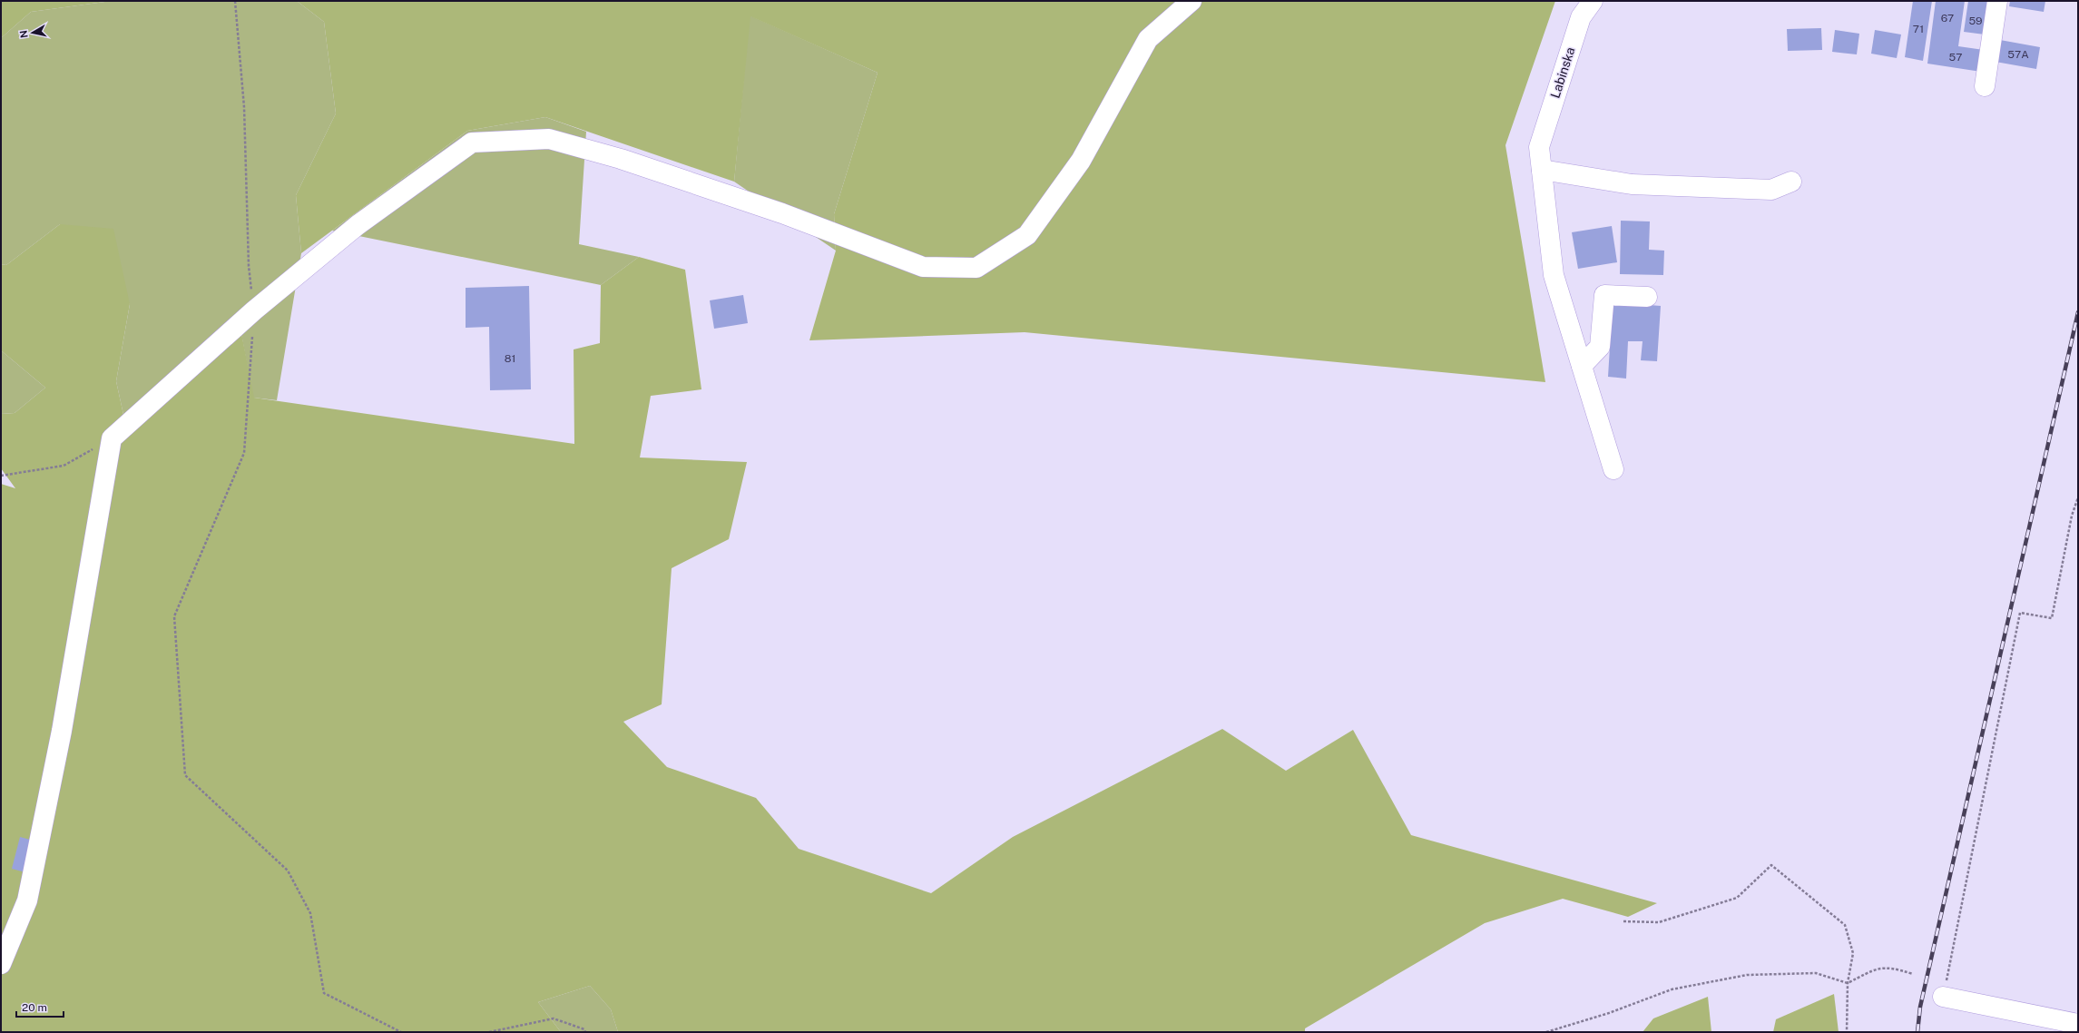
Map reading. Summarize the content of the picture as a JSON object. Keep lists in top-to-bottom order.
{
  "streets": {
    "street": ["Labinska"]
  },
  "house_numbers": [
    "67",
    "59",
    "71",
    "57A",
    "57",
    "81"
  ],
  "scale_bar": "20 m",
  "north": "left"
}
